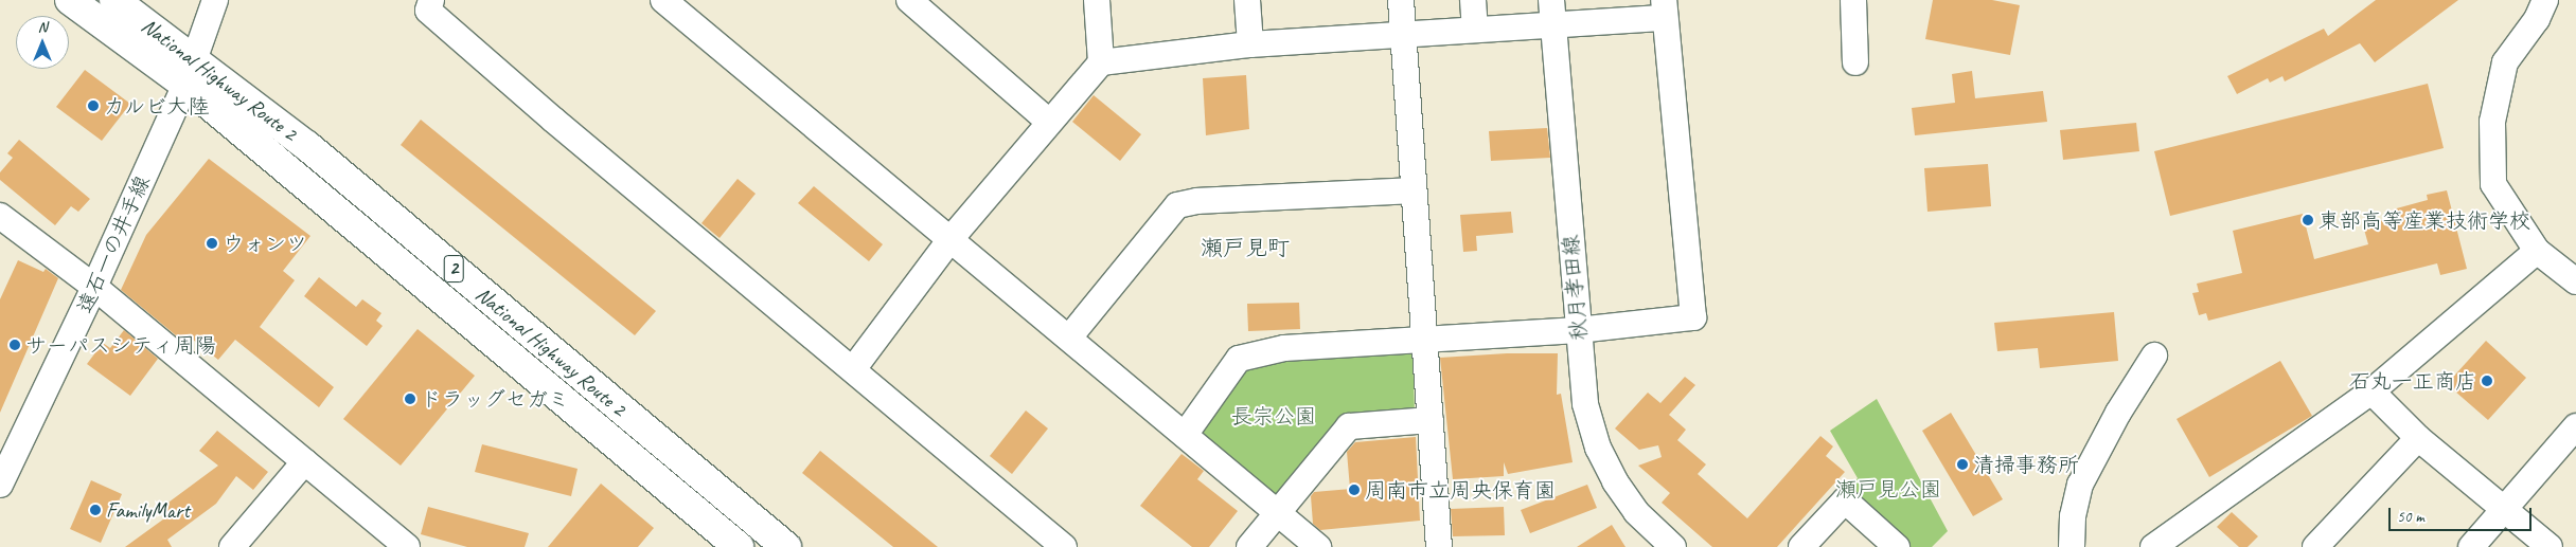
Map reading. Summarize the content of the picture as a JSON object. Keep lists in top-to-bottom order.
{
  "streets": {
    "highway": ["National Highway Route 2", "2"],
    "street": ["遠石一の井手線", "秋月孝田線"]
  },
  "crossings": [
    ["National Highway Route 2", "遠石一の井手線"]
  ],
  "districts": ["瀬戸見町"],
  "parks": ["長宗公園", "瀬戸見公園"],
  "places": [
    "カルビ大陸",
    "東部高等産業技術学校",
    "ウォンツ",
    "サーパスシティ周陽",
    "石丸一正商店",
    "ドラッグセガミ",
    "清掃事務所",
    "周南市立周央保育園",
    "FamilyMart"
  ],
  "scale_bar": "50 m",
  "north": "top"
}
